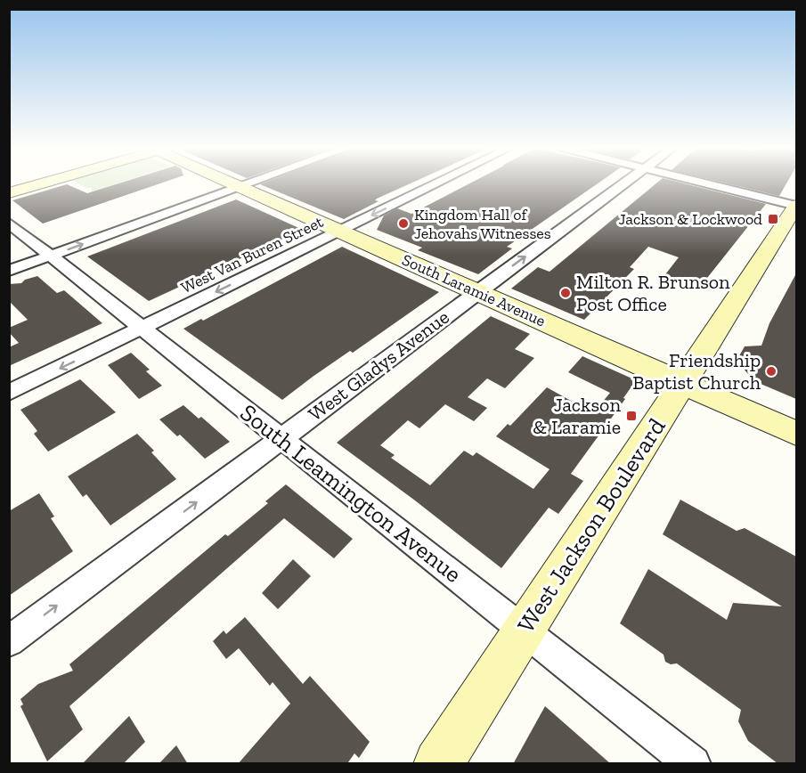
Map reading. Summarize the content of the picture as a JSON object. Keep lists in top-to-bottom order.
{
  "streets": {
    "street": [
      "West Van Buren Street",
      "South Laramie Avenue",
      "West Gladys Avenue",
      "South Leamington Avenue",
      "West Jackson Boulevard"
    ]
  },
  "crossings": [
    ["West Van Buren Street", "South Laramie Avenue"],
    ["West Van Buren Street", "South Leamington Avenue"],
    ["South Laramie Avenue", "West Gladys Avenue"],
    ["South Laramie Avenue", "West Jackson Boulevard"],
    ["West Gladys Avenue", "South Leamington Avenue"],
    ["South Leamington Avenue", "West Jackson Boulevard"]
  ],
  "one_way": ["West Gladys Avenue"],
  "places": {
    "transit": ["Jackson & Lockwood", "Jackson & Laramie"],
    "other": ["Kingdom Hall of Jehovahs Witnesses", "Milton R. Brunson Post Office", "Friendship Baptist Church"]
  }
}
